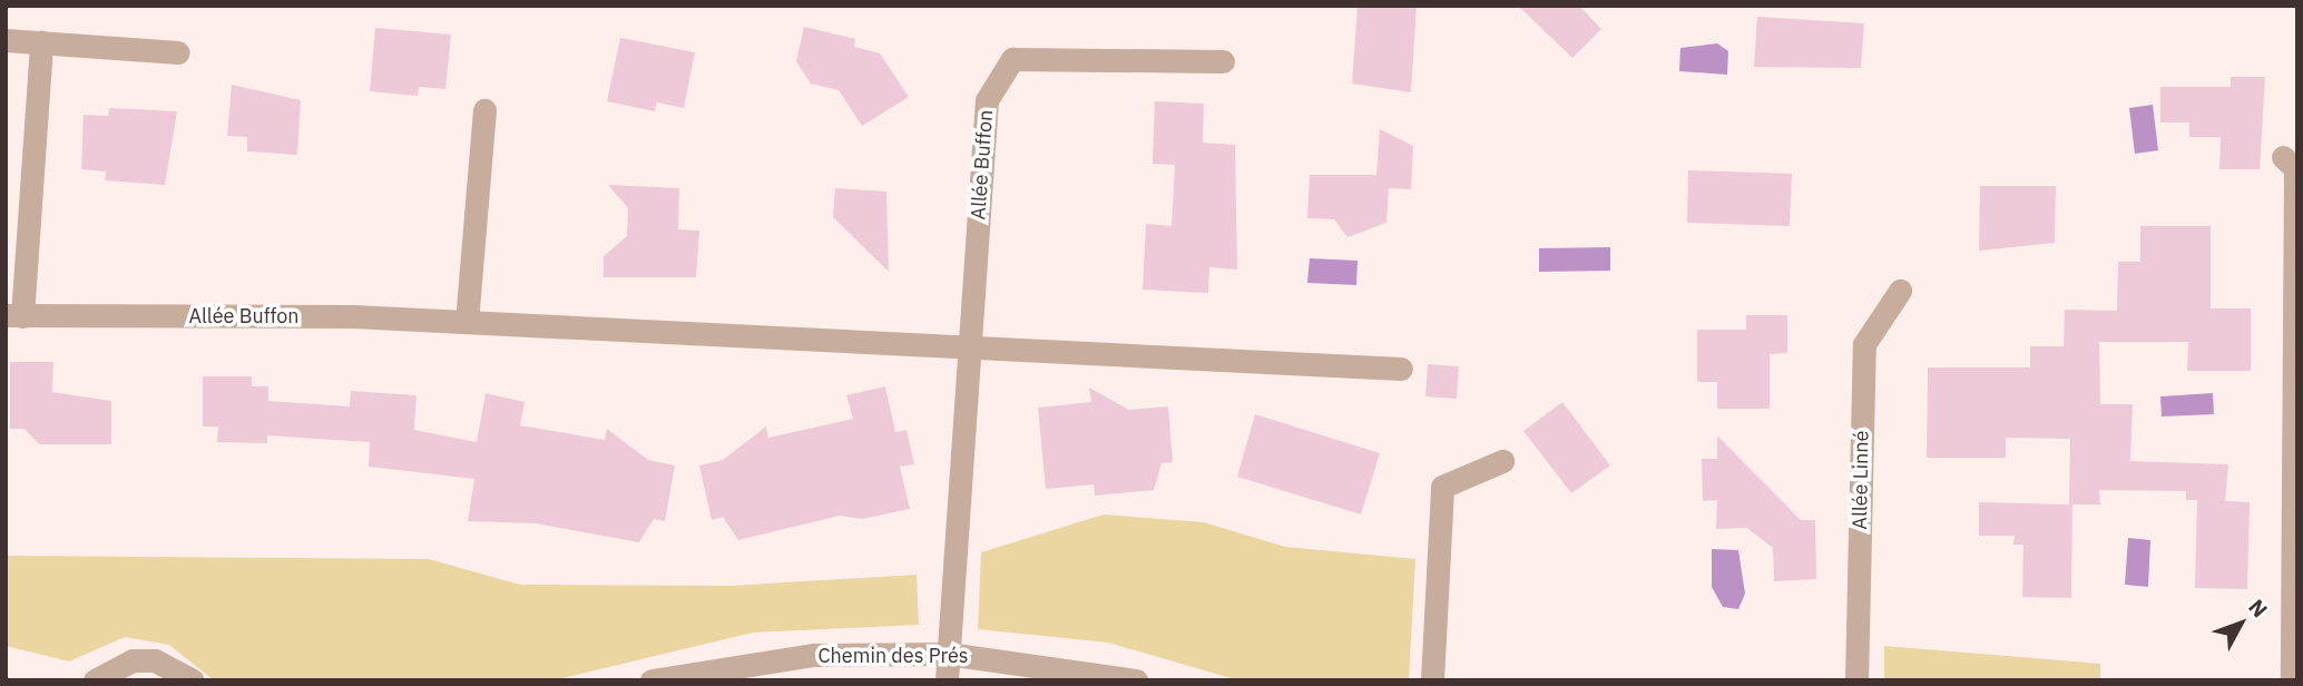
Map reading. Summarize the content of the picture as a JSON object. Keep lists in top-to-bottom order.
{
  "streets": {
    "street": ["Allée Buffon", "Allée Linné", "Chemin des Prés"]
  },
  "crossings": [
    ["Allée Buffon", "Chemin des Prés"]
  ],
  "north": "top right"
}
